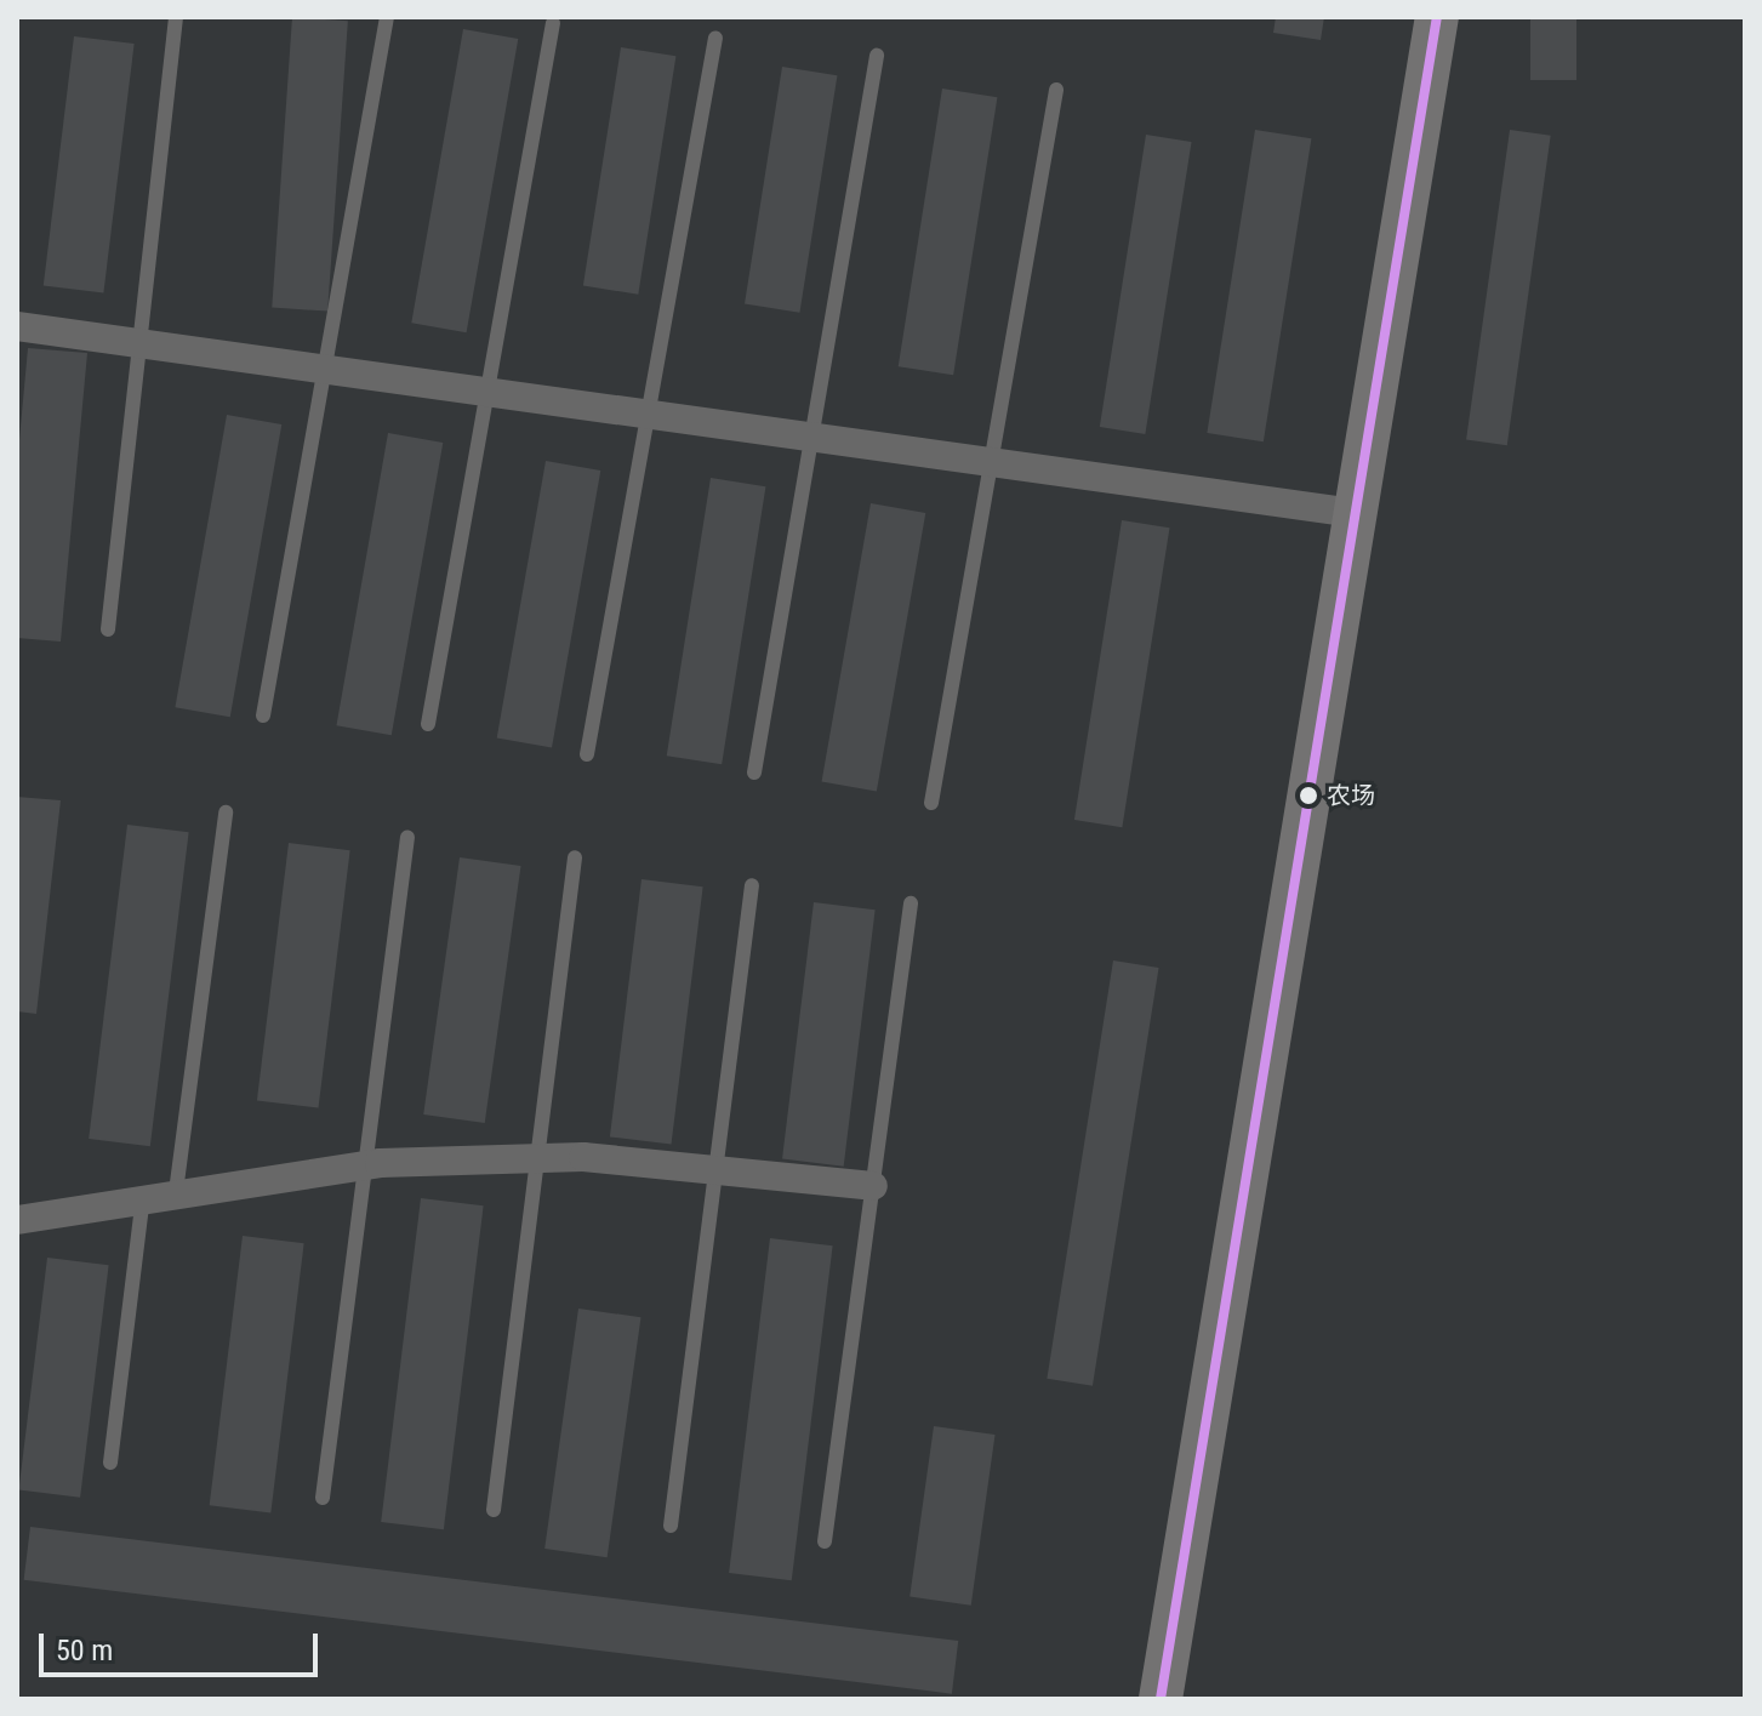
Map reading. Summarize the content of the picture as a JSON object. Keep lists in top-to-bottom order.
{
  "places": ["农场"],
  "scale_bar": "50 m"
}
